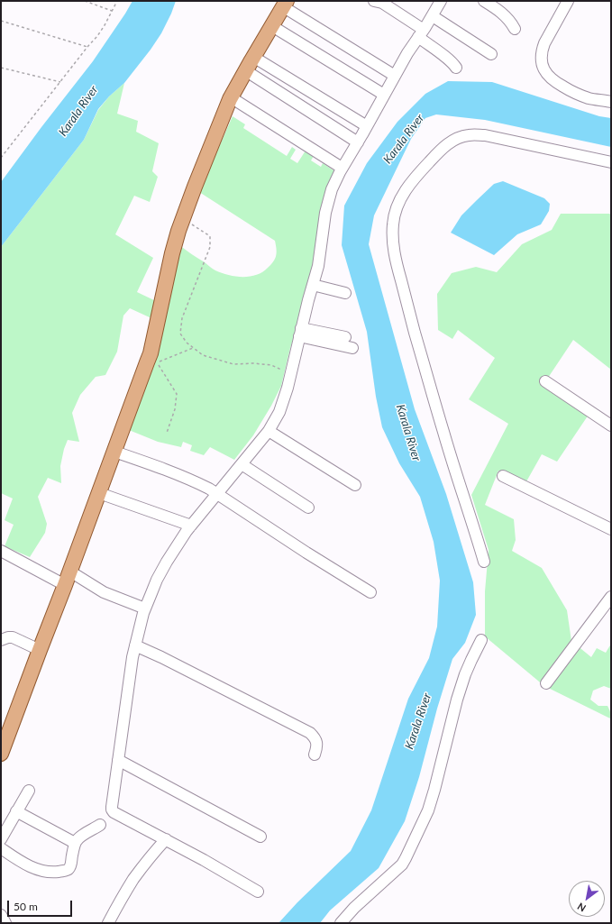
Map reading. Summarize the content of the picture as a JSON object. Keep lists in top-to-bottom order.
{
  "water": ["Karala River"],
  "scale_bar": "50 m",
  "north": "bottom left"
}
